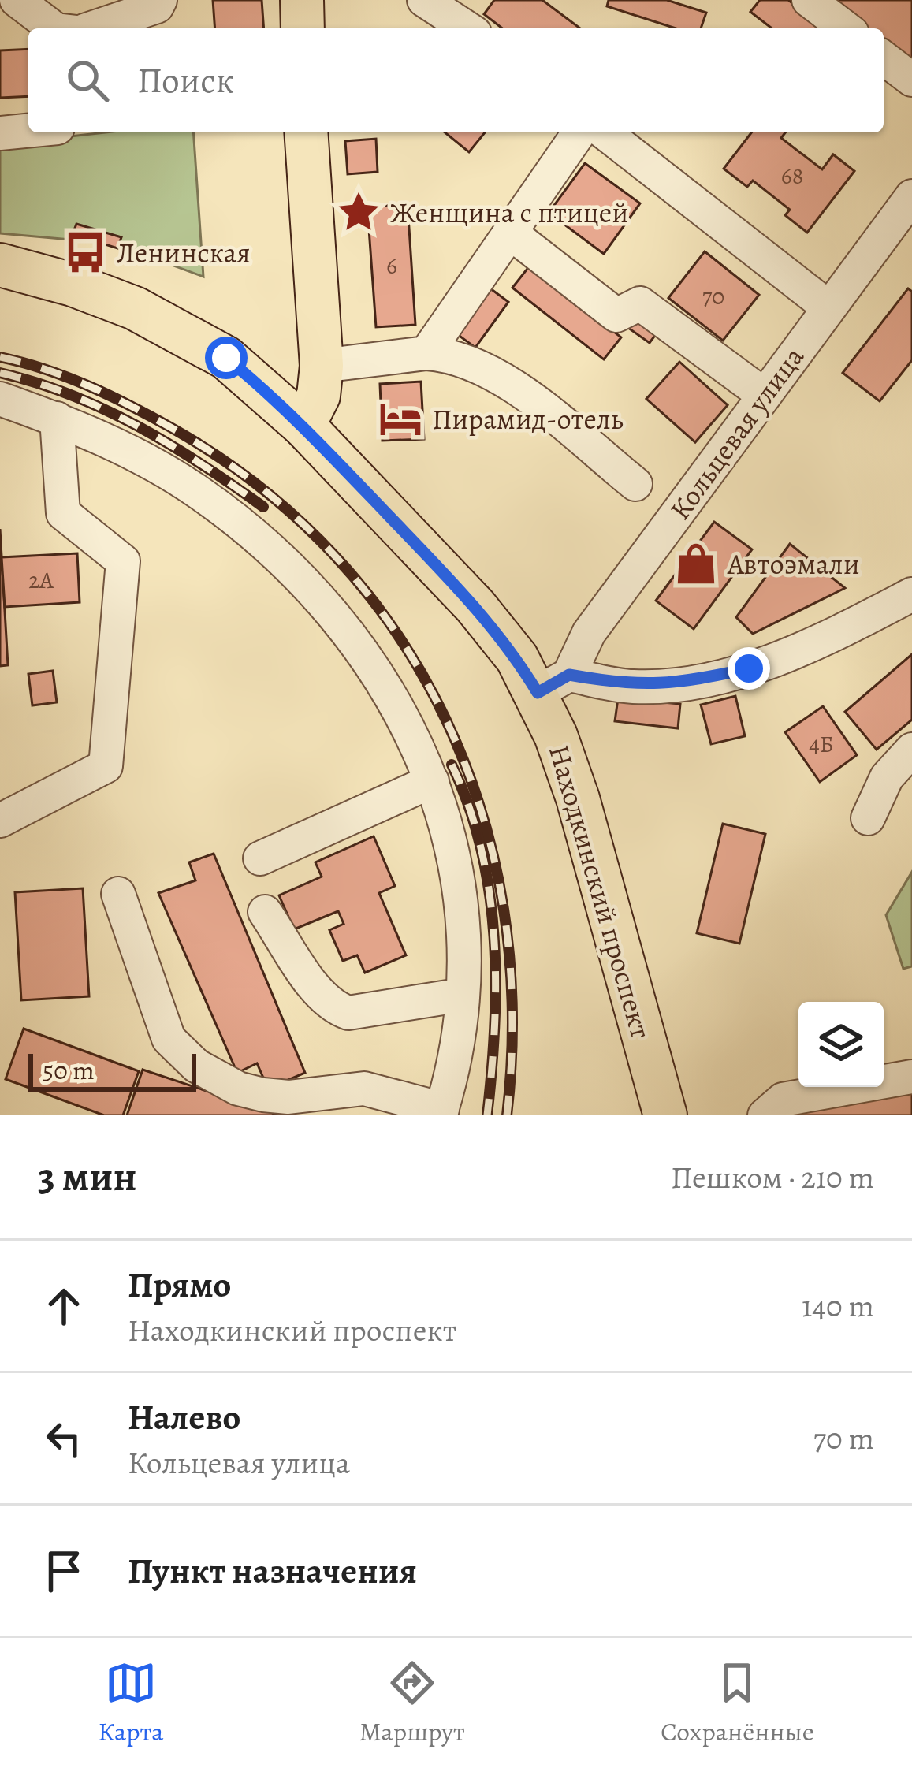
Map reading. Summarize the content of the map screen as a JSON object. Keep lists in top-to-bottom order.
{
  "streets": {
    "main road": ["Находкинский проспект"],
    "street": ["Кольцевая улица"]
  },
  "crossings": [
    ["Кольцевая улица", "Находкинский проспект"]
  ],
  "places": {
    "place": ["Женщина с птицей"],
    "bus stop": ["Ленинская"],
    "hotel": ["Пирамид-отель"],
    "shop": ["Автоэмали"]
  },
  "house_numbers": [
    "68",
    "6",
    "70",
    "2А",
    "4Б"
  ],
  "scale_bar": "50 m",
  "page": {
    "search": "Поиск",
    "scale": "50 m",
    "heading": ["3 мин", "Пешком · 210 m"],
    "list": [
      ["Прямо", "Находкинский проспект", "140 m"],
      ["Налево", "Кольцевая улица", "70 m"],
      "Пункт назначения"
    ],
    "nav": ["Карта", "Маршрут", "Сохранённые"]
  }
}
